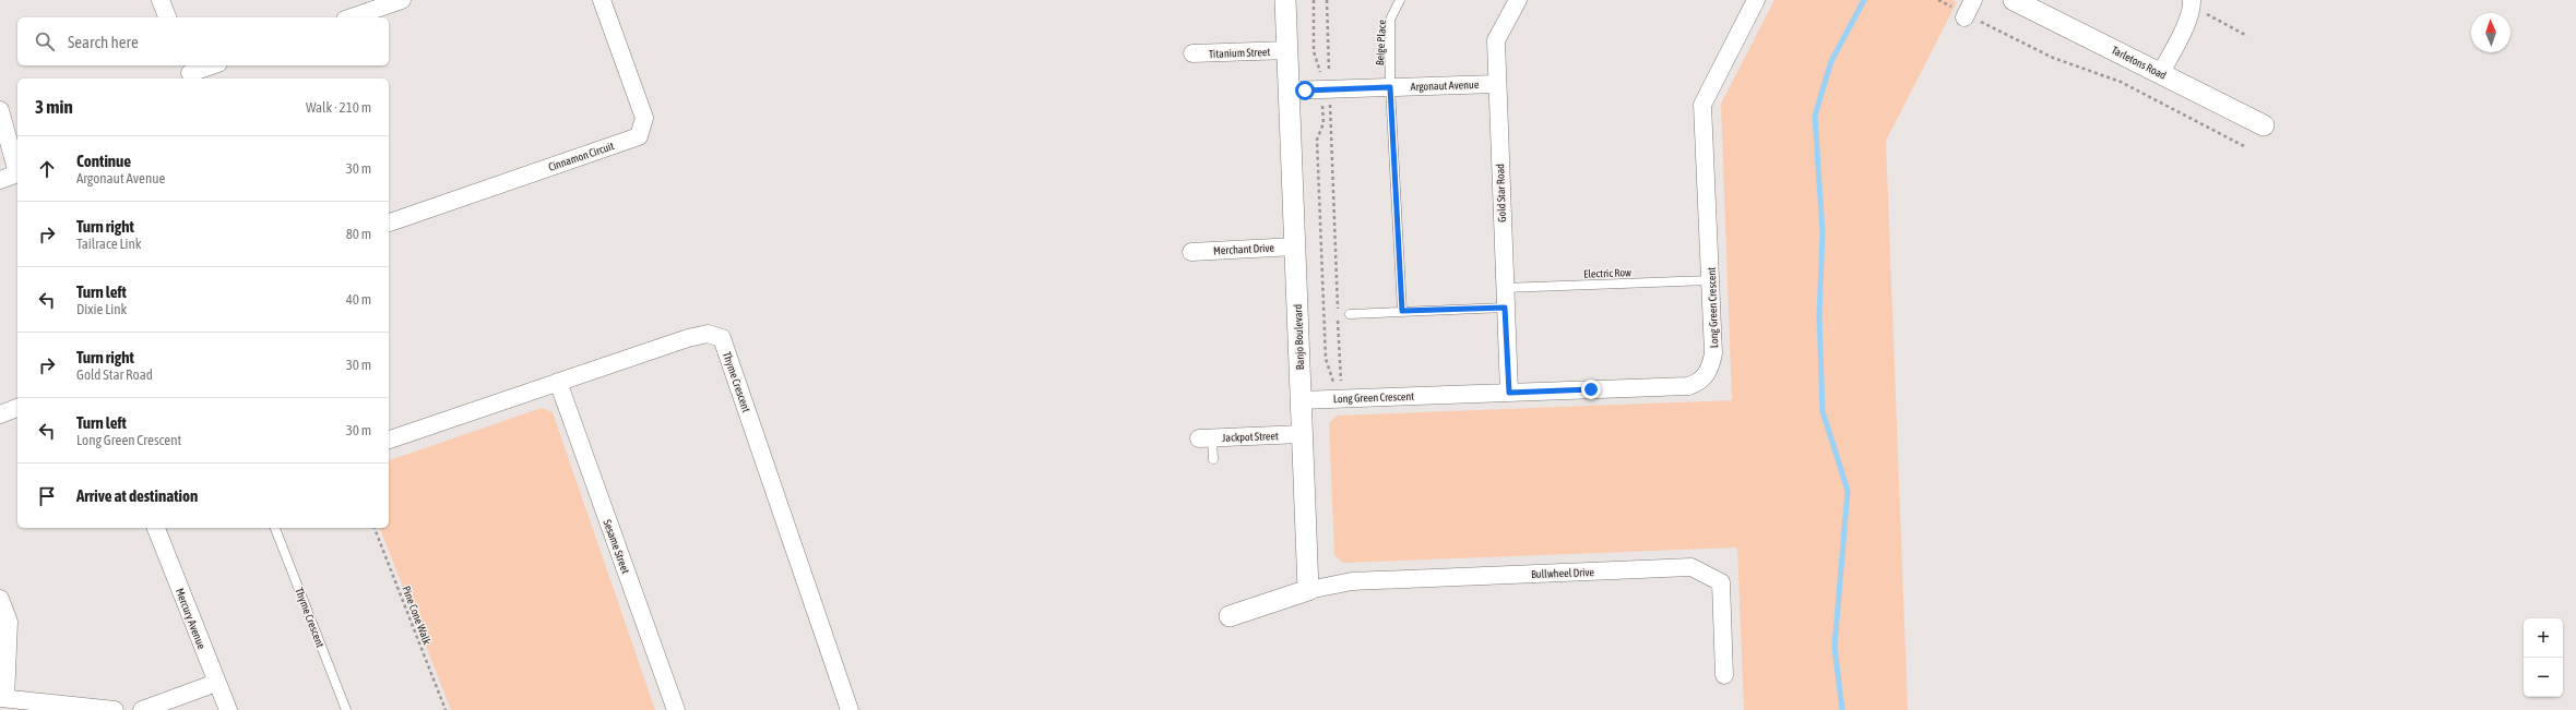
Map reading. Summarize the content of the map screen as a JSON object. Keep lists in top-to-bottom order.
{
  "streets": {
    "street": [
      "Titanium Street",
      "Tarletons Road",
      "Argonaut Avenue",
      "Cinnamon Circuit",
      "Gold Star Road",
      "Merchant Drive",
      "Long Green Crescent",
      "Banjo Boulevard",
      "Thyme Crescent",
      "Jackpot Street",
      "Sesame Street",
      "Bullwheel Drive",
      "Mercury Avenue"
    ],
    "lane": ["Beige Place", "Electric Row"],
    "path": ["Pine Cone Walk"]
  },
  "crossings": [
    ["Beige Place", "Argonaut Avenue"],
    ["Titanium Street", "Banjo Boulevard"],
    ["Argonaut Avenue", "Gold Star Road"],
    ["Argonaut Avenue", "Banjo Boulevard"],
    ["Gold Star Road", "Electric Row"],
    ["Gold Star Road", "Long Green Crescent"],
    ["Merchant Drive", "Banjo Boulevard"],
    ["Electric Row", "Long Green Crescent"],
    ["Long Green Crescent", "Banjo Boulevard"],
    ["Banjo Boulevard", "Jackpot Street"],
    ["Banjo Boulevard", "Bullwheel Drive"],
    ["Thyme Crescent", "Sesame Street"]
  ],
  "north": "top",
  "page": {
    "search": "Search here",
    "heading": ["3 min", "Walk · 210 m"],
    "list": [
      ["Continue", "Argonaut Avenue", "30 m"],
      ["Turn right", "Tailrace Link", "80 m"],
      ["Turn left", "Dixie Link", "40 m"],
      ["Turn right", "Gold Star Road", "30 m"],
      ["Turn left", "Long Green Crescent", "30 m"],
      "Arrive at destination"
    ],
    "map_buttons": ["+", "−"]
  }
}
